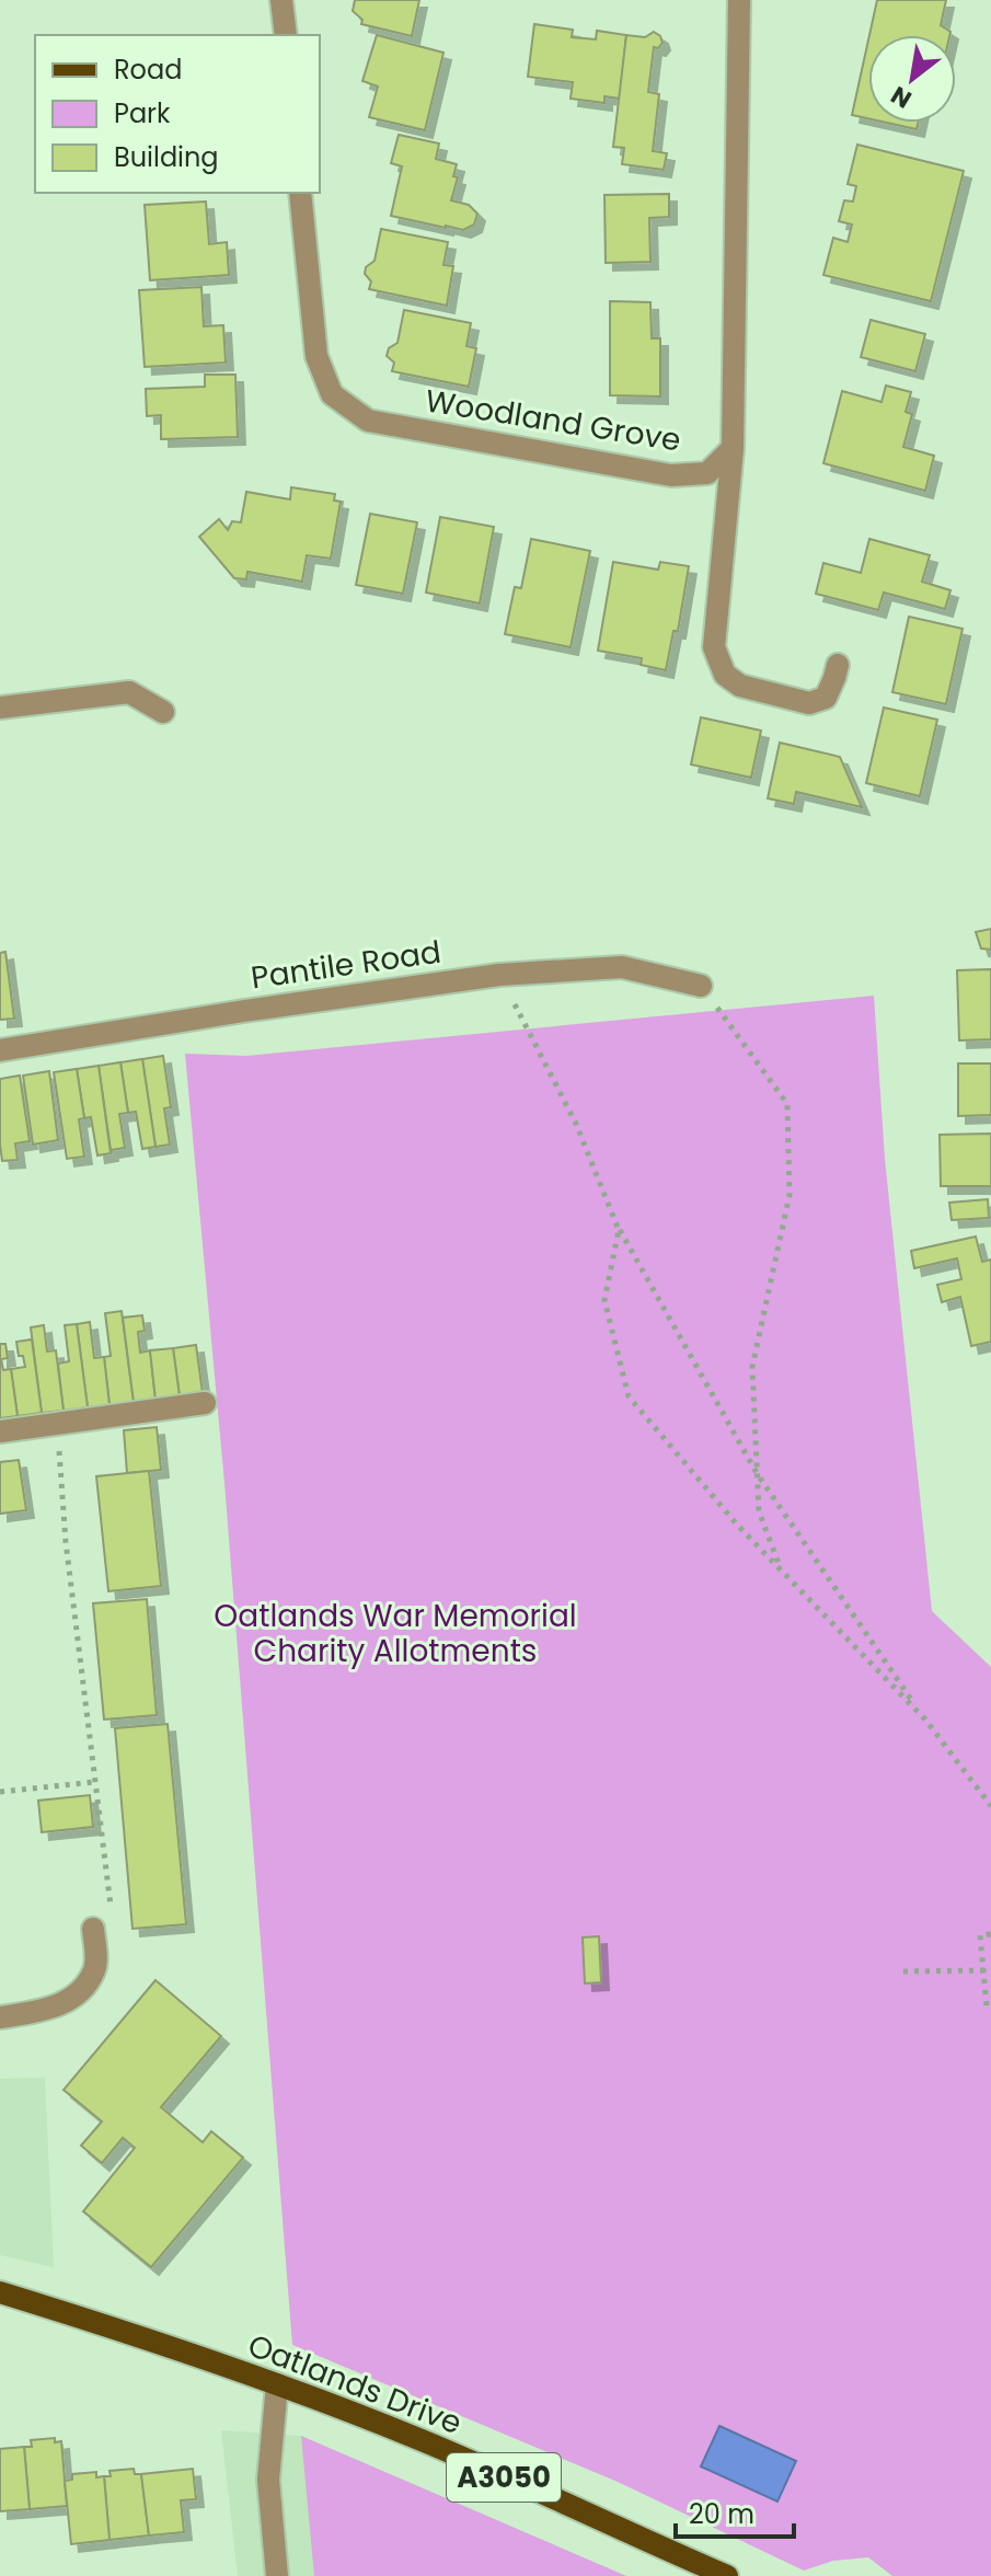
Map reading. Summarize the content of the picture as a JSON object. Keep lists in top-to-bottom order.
{
  "streets": {
    "main road": ["Oatlands Drive", "A3050"],
    "street": ["Woodland Grove", "Pantile Road"]
  },
  "parks": ["Oatlands War Memorial Charity Allotments"],
  "legend": ["Road", "Park", "Building"],
  "scale_bar": "20 m",
  "north": "bottom left"
}
